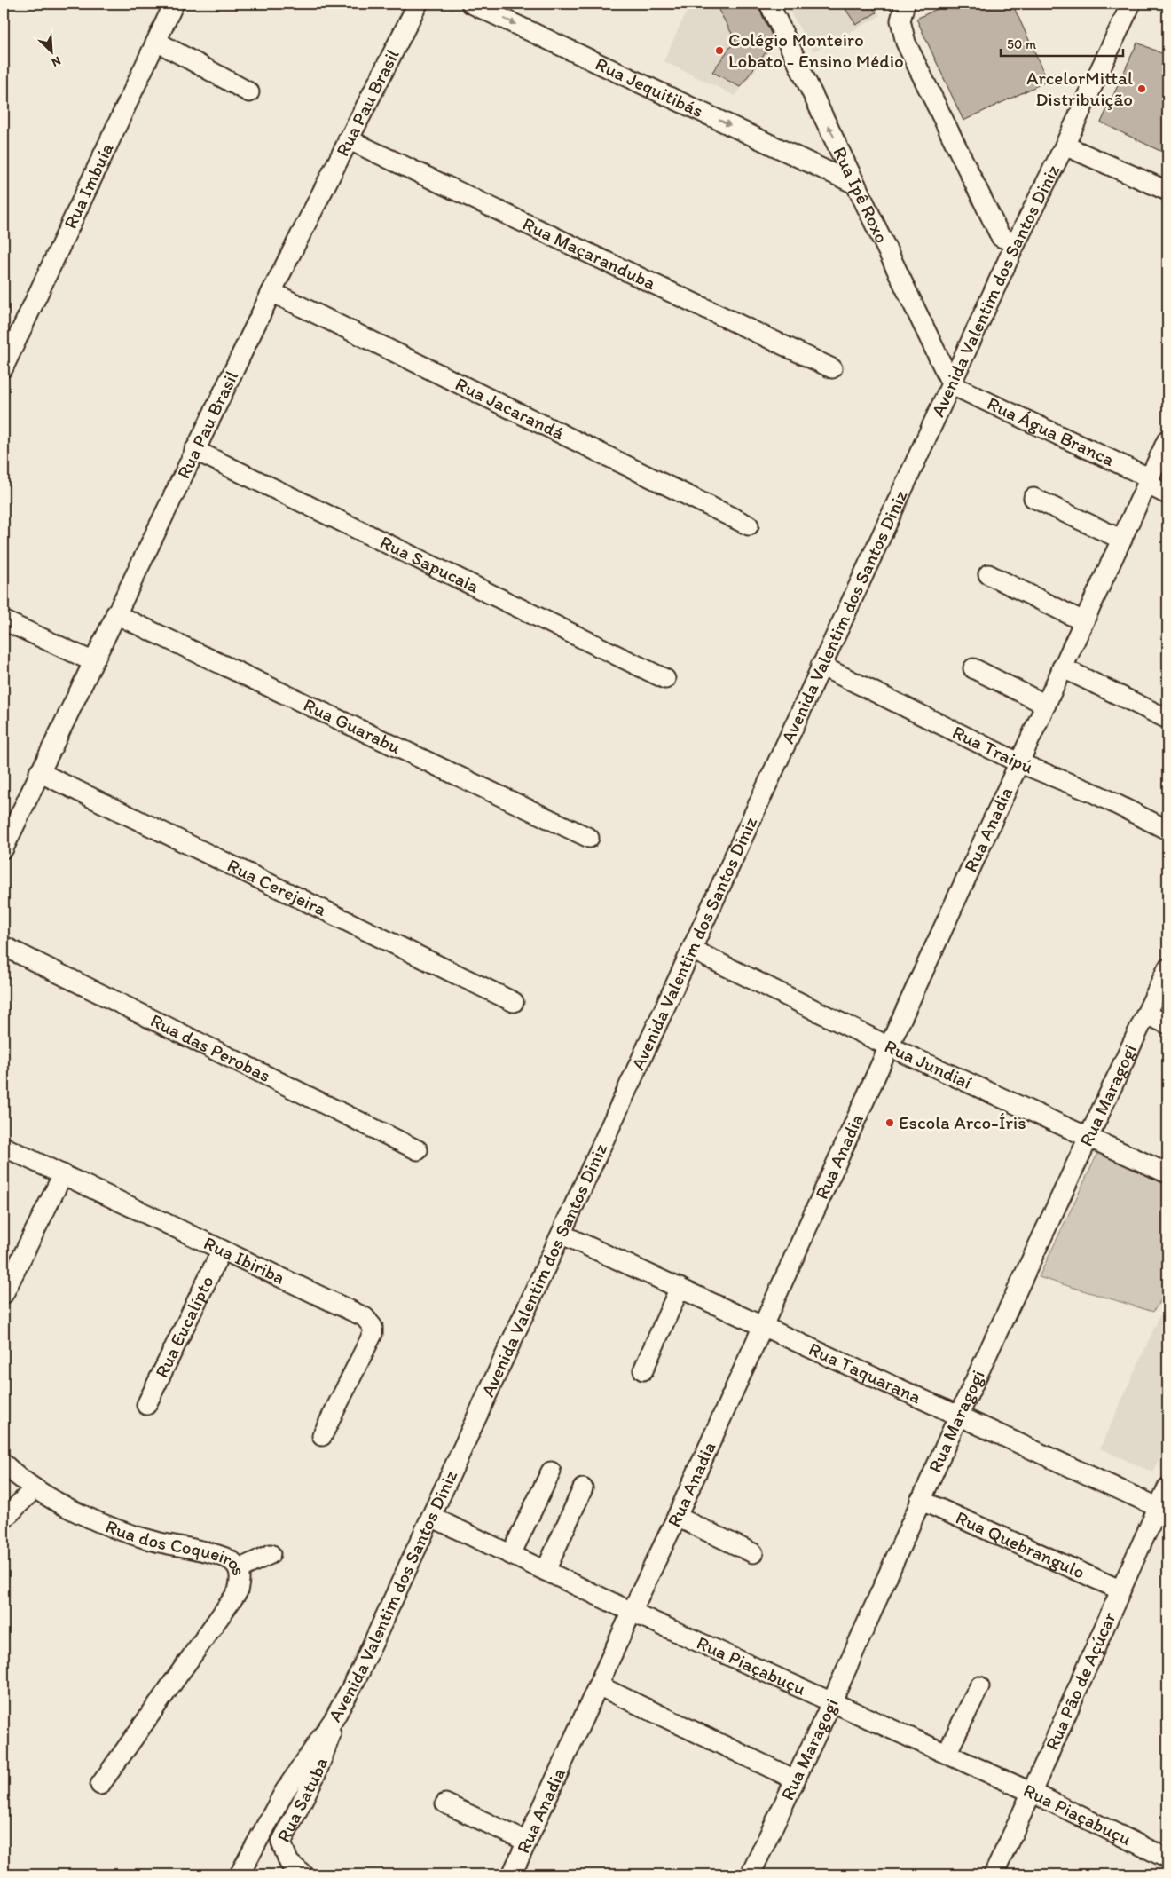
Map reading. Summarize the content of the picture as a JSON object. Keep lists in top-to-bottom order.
{
  "streets": {
    "street": [
      "Rua Jequitibás",
      "Rua Pau Brasil",
      "Rua Imbuía",
      "Rua Ipê Roxo",
      "Rua Maçaranduba",
      "Avenida Valentim dos Santos Diniz",
      "Rua Jacarandá",
      "Rua Água Branca",
      "Rua Sapucaia",
      "Rua Guarabu",
      "Rua Traipú",
      "Rua Anadia",
      "Rua Cerejeira",
      "Rua das Perobas",
      "Rua Jundiaí",
      "Rua Maragogi",
      "Rua Ibiriba",
      "Rua Eucalípto",
      "Rua Taquarana",
      "Rua Quebrangulo",
      "Rua dos Coqueiros",
      "Rua Piaçabuçu",
      "Rua Pão de Açúcar",
      "Rua Satuba"
    ]
  },
  "crossings": [
    ["Rua Jequitibás", "Rua Ipê Roxo"],
    ["Rua Pau Brasil", "Rua Maçaranduba"],
    ["Rua Pau Brasil", "Rua Jacarandá"],
    ["Rua Pau Brasil", "Rua Sapucaia"],
    ["Rua Pau Brasil", "Rua Guarabu"],
    ["Rua Pau Brasil", "Rua Cerejeira"],
    ["Rua Ipê Roxo", "Avenida Valentim dos Santos Diniz"],
    ["Rua Ipê Roxo", "Rua Água Branca"],
    ["Avenida Valentim dos Santos Diniz", "Rua Água Branca"],
    ["Avenida Valentim dos Santos Diniz", "Rua Traipú"],
    ["Avenida Valentim dos Santos Diniz", "Rua Jundiaí"],
    ["Avenida Valentim dos Santos Diniz", "Rua Taquarana"],
    ["Avenida Valentim dos Santos Diniz", "Rua Piaçabuçu"],
    ["Avenida Valentim dos Santos Diniz", "Rua Satuba"],
    ["Rua Água Branca", "Rua Anadia"],
    ["Rua Traipú", "Rua Anadia"],
    ["Rua Anadia", "Rua Jundiaí"],
    ["Rua Anadia", "Rua Taquarana"],
    ["Rua Anadia", "Rua Piaçabuçu"],
    ["Rua Jundiaí", "Rua Maragogi"],
    ["Rua Maragogi", "Rua Taquarana"],
    ["Rua Maragogi", "Rua Quebrangulo"],
    ["Rua Maragogi", "Rua Piaçabuçu"],
    ["Rua Ibiriba", "Rua Eucalípto"],
    ["Rua Taquarana", "Rua Pão de Açúcar"],
    ["Rua Quebrangulo", "Rua Pão de Açúcar"],
    ["Rua Piaçabuçu", "Rua Pão de Açúcar"]
  ],
  "one_way": ["Rua Jequitibás"],
  "places": ["Colégio Monteiro Lobato - Ensino Médio", "ArcelorMittal Distribuição", "Escola Arco-Íris"],
  "scale_bar": "50 m",
  "north": "bottom right"
}
